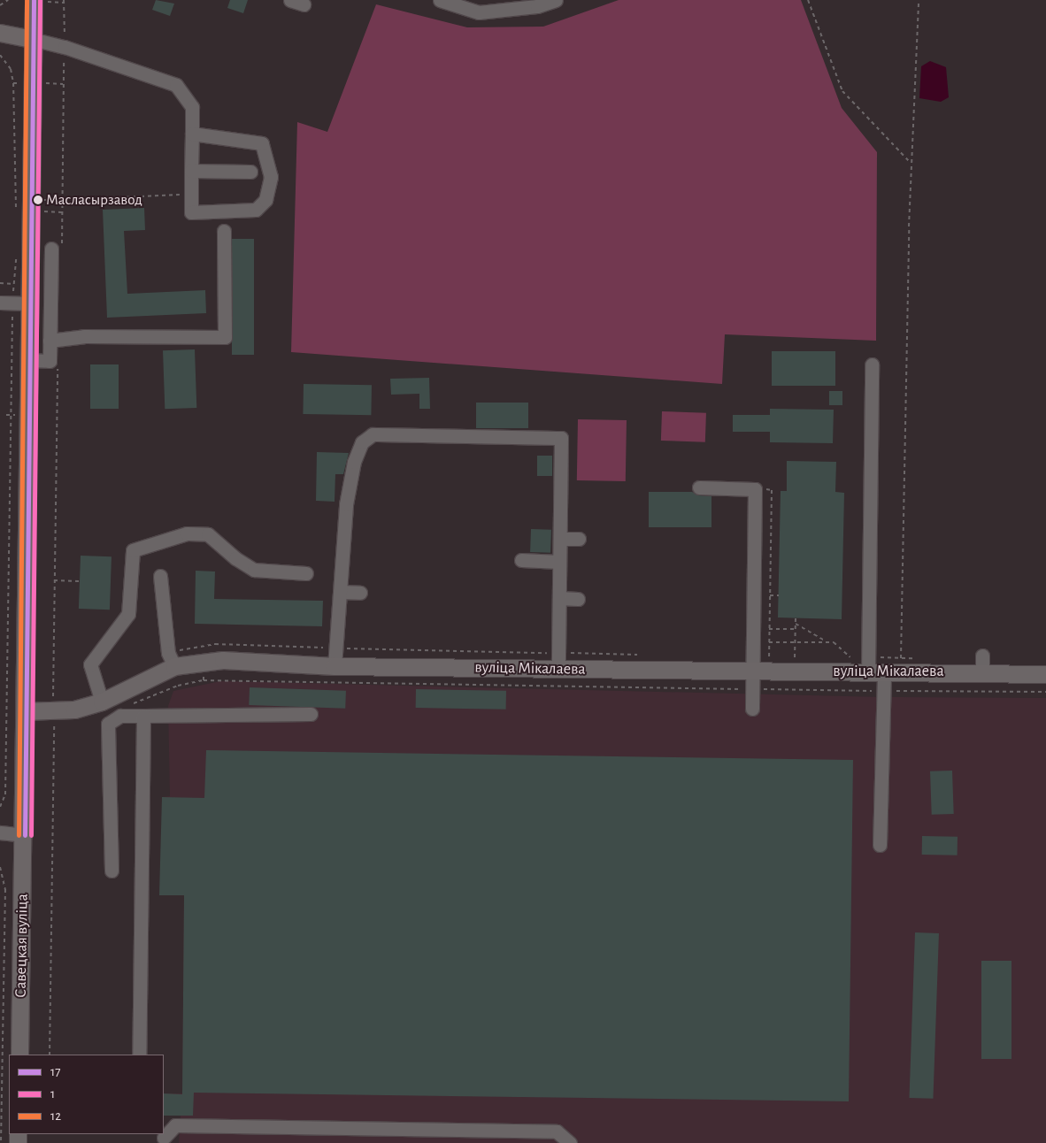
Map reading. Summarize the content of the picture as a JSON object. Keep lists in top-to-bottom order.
{
  "streets": {
    "main road": ["вуліца Мікалаева", "Савецкая вуліца"]
  },
  "crossings": [
    ["вуліца Мікалаева", "Савецкая вуліца"]
  ],
  "places": ["Масласырзавод"],
  "lines": ["transit line 17", "transit line 1", "transit line 12"],
  "legend": ["17", "1", "12"]
}
